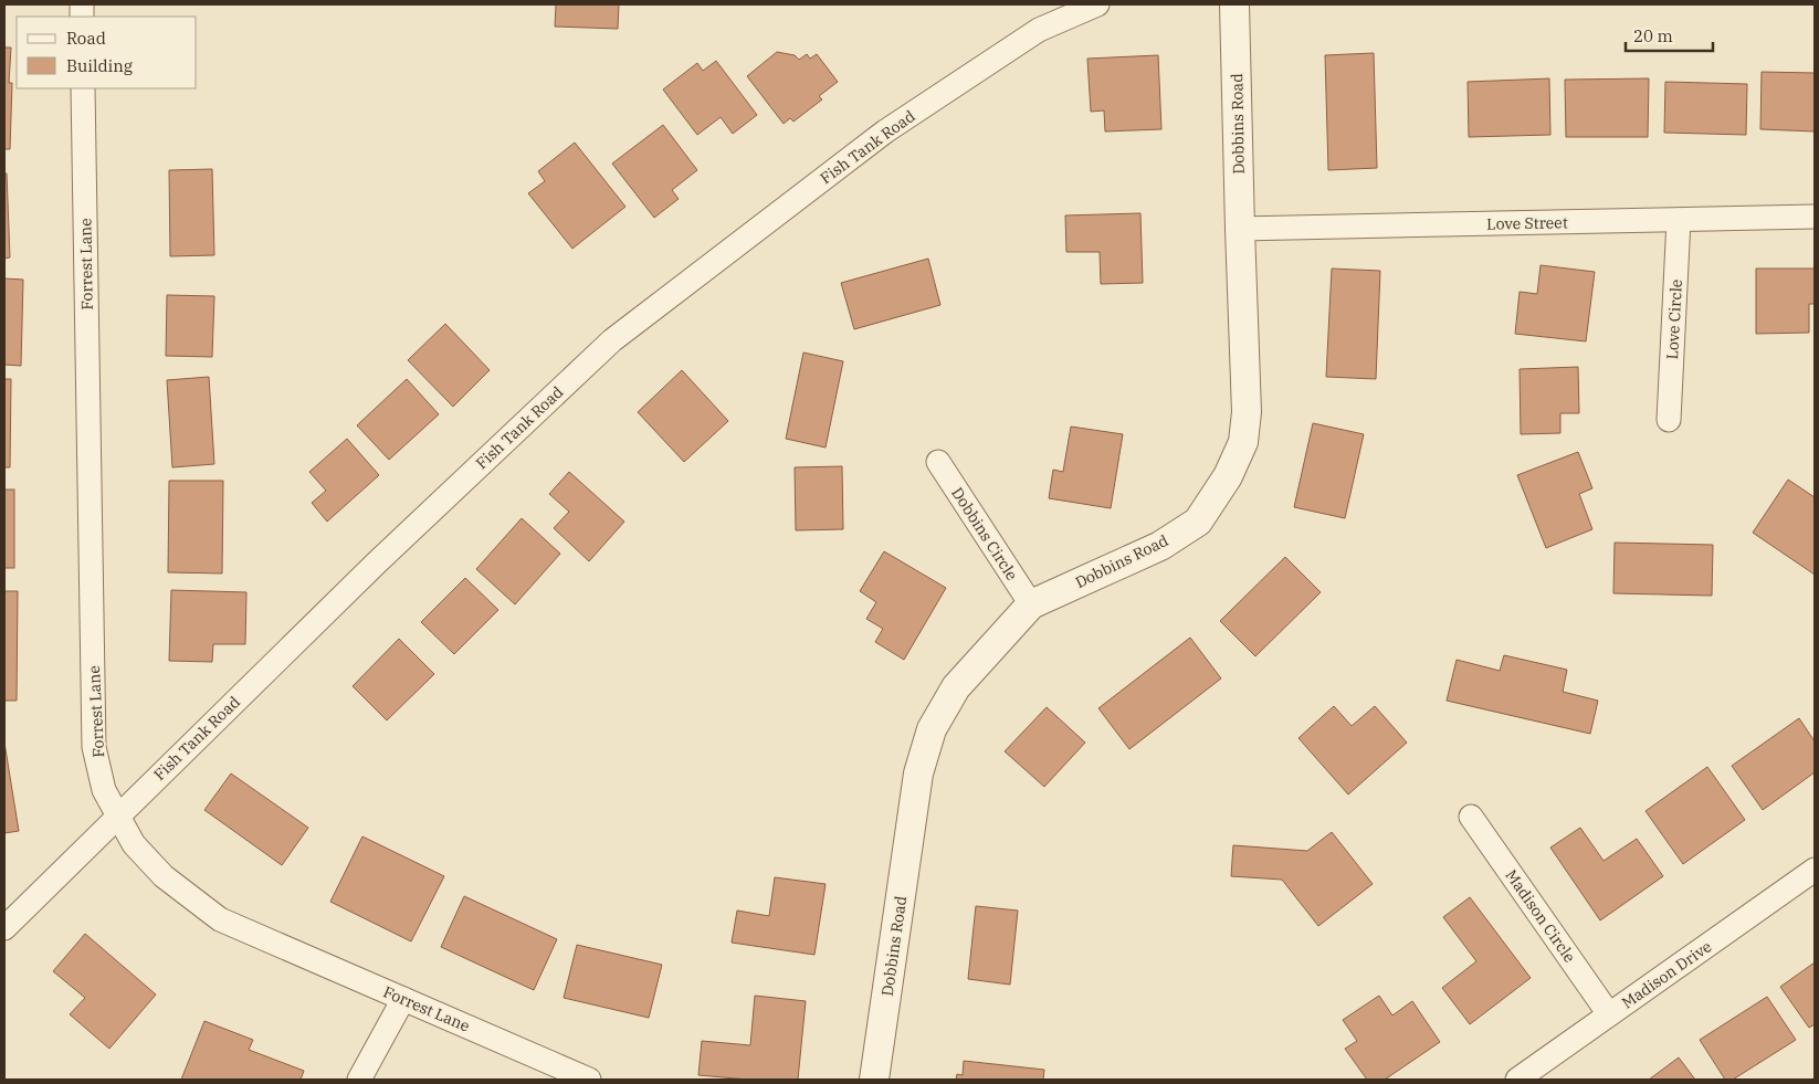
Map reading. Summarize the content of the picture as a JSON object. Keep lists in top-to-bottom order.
{
  "streets": {
    "street": [
      "Dobbins Road",
      "Fish Tank Road",
      "Love Street",
      "Forrest Lane",
      "Love Circle",
      "Dobbins Circle",
      "Madison Circle",
      "Madison Drive"
    ]
  },
  "crossings": [
    ["Dobbins Road", "Love Street"],
    ["Dobbins Road", "Dobbins Circle"],
    ["Fish Tank Road", "Forrest Lane"],
    ["Love Street", "Love Circle"],
    ["Madison Circle", "Madison Drive"]
  ],
  "legend": ["Road", "Building"],
  "scale_bar": "20 m"
}
